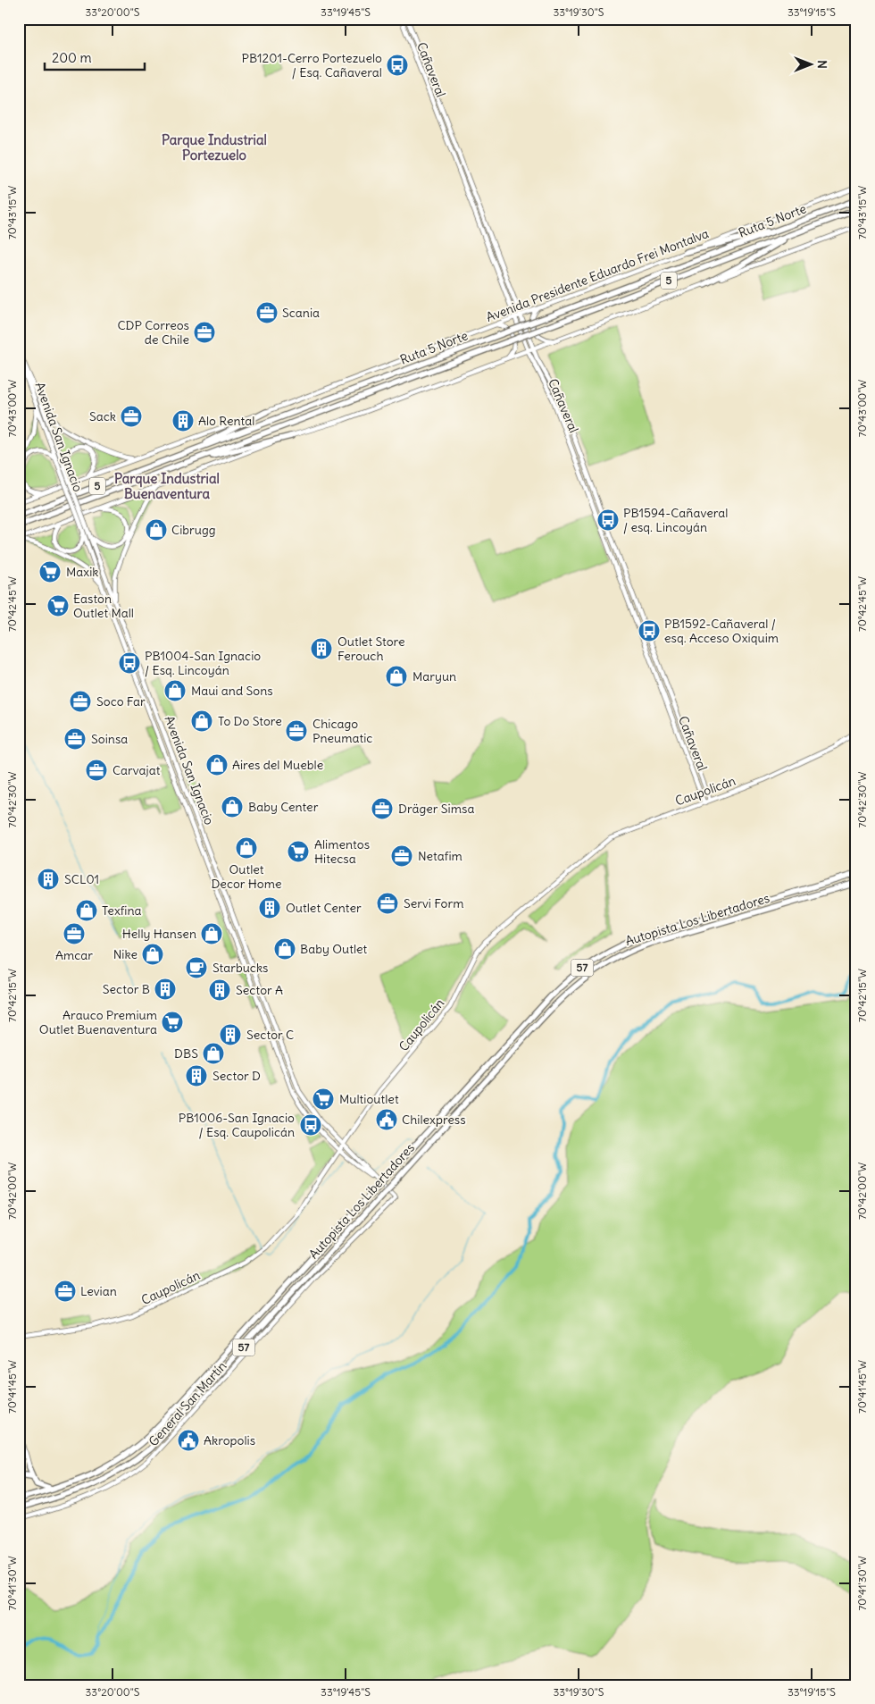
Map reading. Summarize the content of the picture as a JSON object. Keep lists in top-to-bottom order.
{
  "streets": {
    "highway": [
      "Ruta 5 Norte",
      "5",
      "Autopista Los Libertadores",
      "57"
    ],
    "main road": [
      "Cañaveral",
      "Avenida Presidente Eduardo Frei Montalva",
      "Avenida San Ignacio",
      "Caupolicán",
      "General San Martín"
    ]
  },
  "crossings": [
    ["Cañaveral", "Avenida Presidente Eduardo Frei Montalva"],
    ["Cañaveral", "Caupolicán"],
    ["Avenida San Ignacio", "Caupolicán"],
    ["Avenida San Ignacio", "General San Martín"]
  ],
  "districts": ["Parque Industrial Portezuelo", "Parque Industrial Buenaventura"],
  "places": {
    "bus stop": [
      "PB1201-Cerro Portezuelo / Esq. Cañaveral",
      "PB1594-Cañaveral / esq. Lincoyán",
      "PB1592-Cañaveral / esq. Acceso Oxiquim",
      "PB1004-San Ignacio / Esq. Lincoyán",
      "PB1006-San Ignacio / Esq. Caupolicán"
    ],
    "office": [
      "Scania",
      "CDP Correos de Chile",
      "Sack",
      "Soco Far",
      "Chicago Pneumatic",
      "Soinsa",
      "Carvajat",
      "Dräger Simsa",
      "Netafim",
      "Servi Form",
      "Amcar",
      "Levian"
    ],
    "building": [
      "Alo Rental",
      "Outlet Store Ferouch",
      "SCL01",
      "Outlet Center",
      "Sector B",
      "Sector A",
      "Sector C",
      "Sector D"
    ],
    "shop": [
      "Cibrugg",
      "Maryun",
      "Maui and Sons",
      "To Do Store",
      "Aires del Mueble",
      "Baby Center",
      "Outlet Decor Home",
      "Texfina",
      "Helly Hansen",
      "Baby Outlet",
      "Nike",
      "DBS"
    ],
    "supermarket": [
      "Maxik",
      "Easton Outlet Mall",
      "Alimentos Hitecsa",
      "Arauco Premium Outlet Buenaventura",
      "Multioutlet"
    ],
    "cafe": ["Starbucks"],
    "public building": ["Chilexpress", "Akropolis"]
  },
  "scale_bar": "200 m",
  "north": "right",
  "coordinates": [
    "33°20'00\"S",
    "33°19'45\"S",
    "33°19'30\"S",
    "33°19'15\"S",
    "70°43'15\"W",
    "70°43'00\"W",
    "70°42'45\"W",
    "70°42'30\"W",
    "70°42'15\"W",
    "70°42'00\"W",
    "70°41'45\"W",
    "70°41'30\"W"
  ]
}
